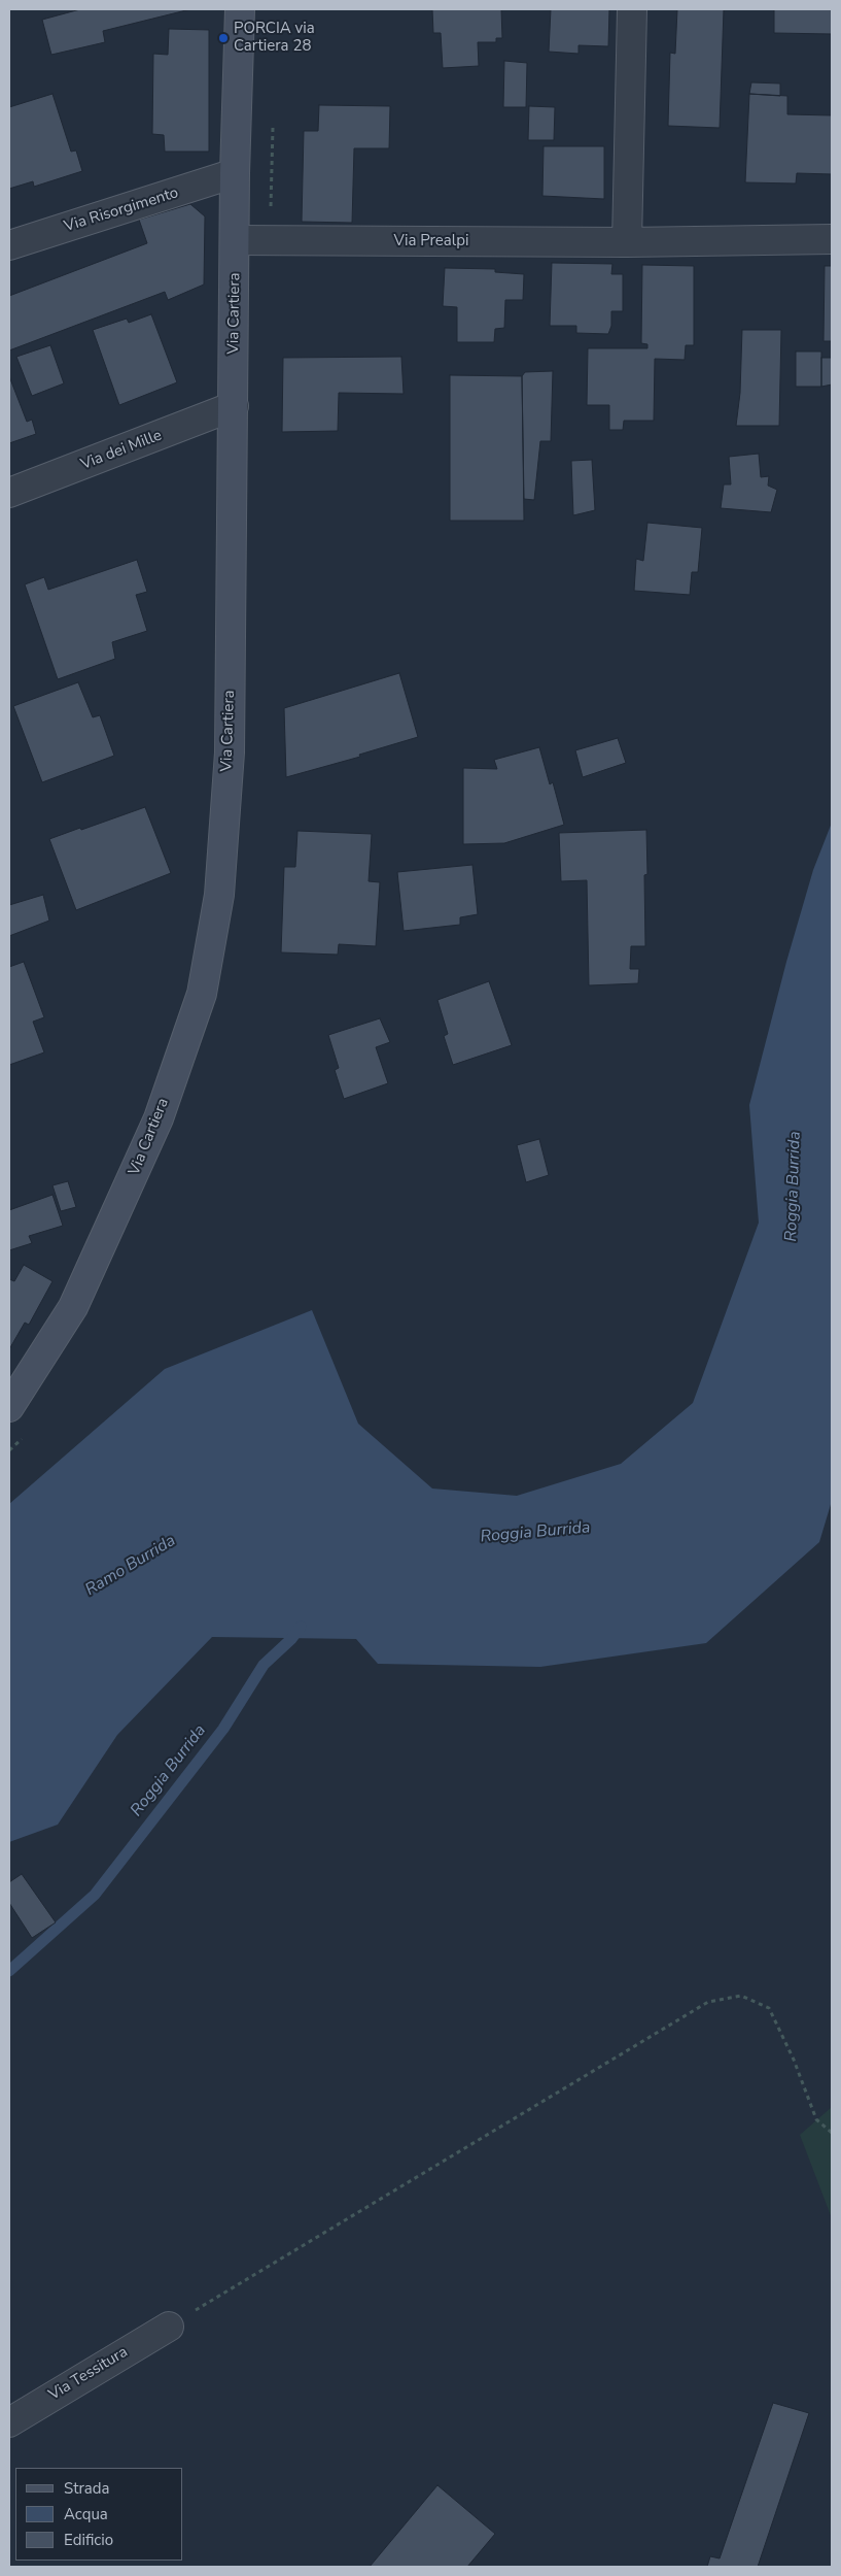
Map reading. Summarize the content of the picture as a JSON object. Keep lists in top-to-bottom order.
{
  "streets": {
    "main road": ["Via Cartiera"],
    "street": [
      "Via Risorgimento",
      "Via Prealpi",
      "Via dei Mille",
      "Via Tessitura"
    ]
  },
  "crossings": [
    ["Via Risorgimento", "Via Cartiera"],
    ["Via Prealpi", "Via Cartiera"],
    ["Via Cartiera", "Via dei Mille"]
  ],
  "water": ["Roggia Burrida", "Ramo Burrida"],
  "places": ["PORCIA via Cartiera 28"],
  "legend": ["Strada", "Acqua", "Edificio"]
}
